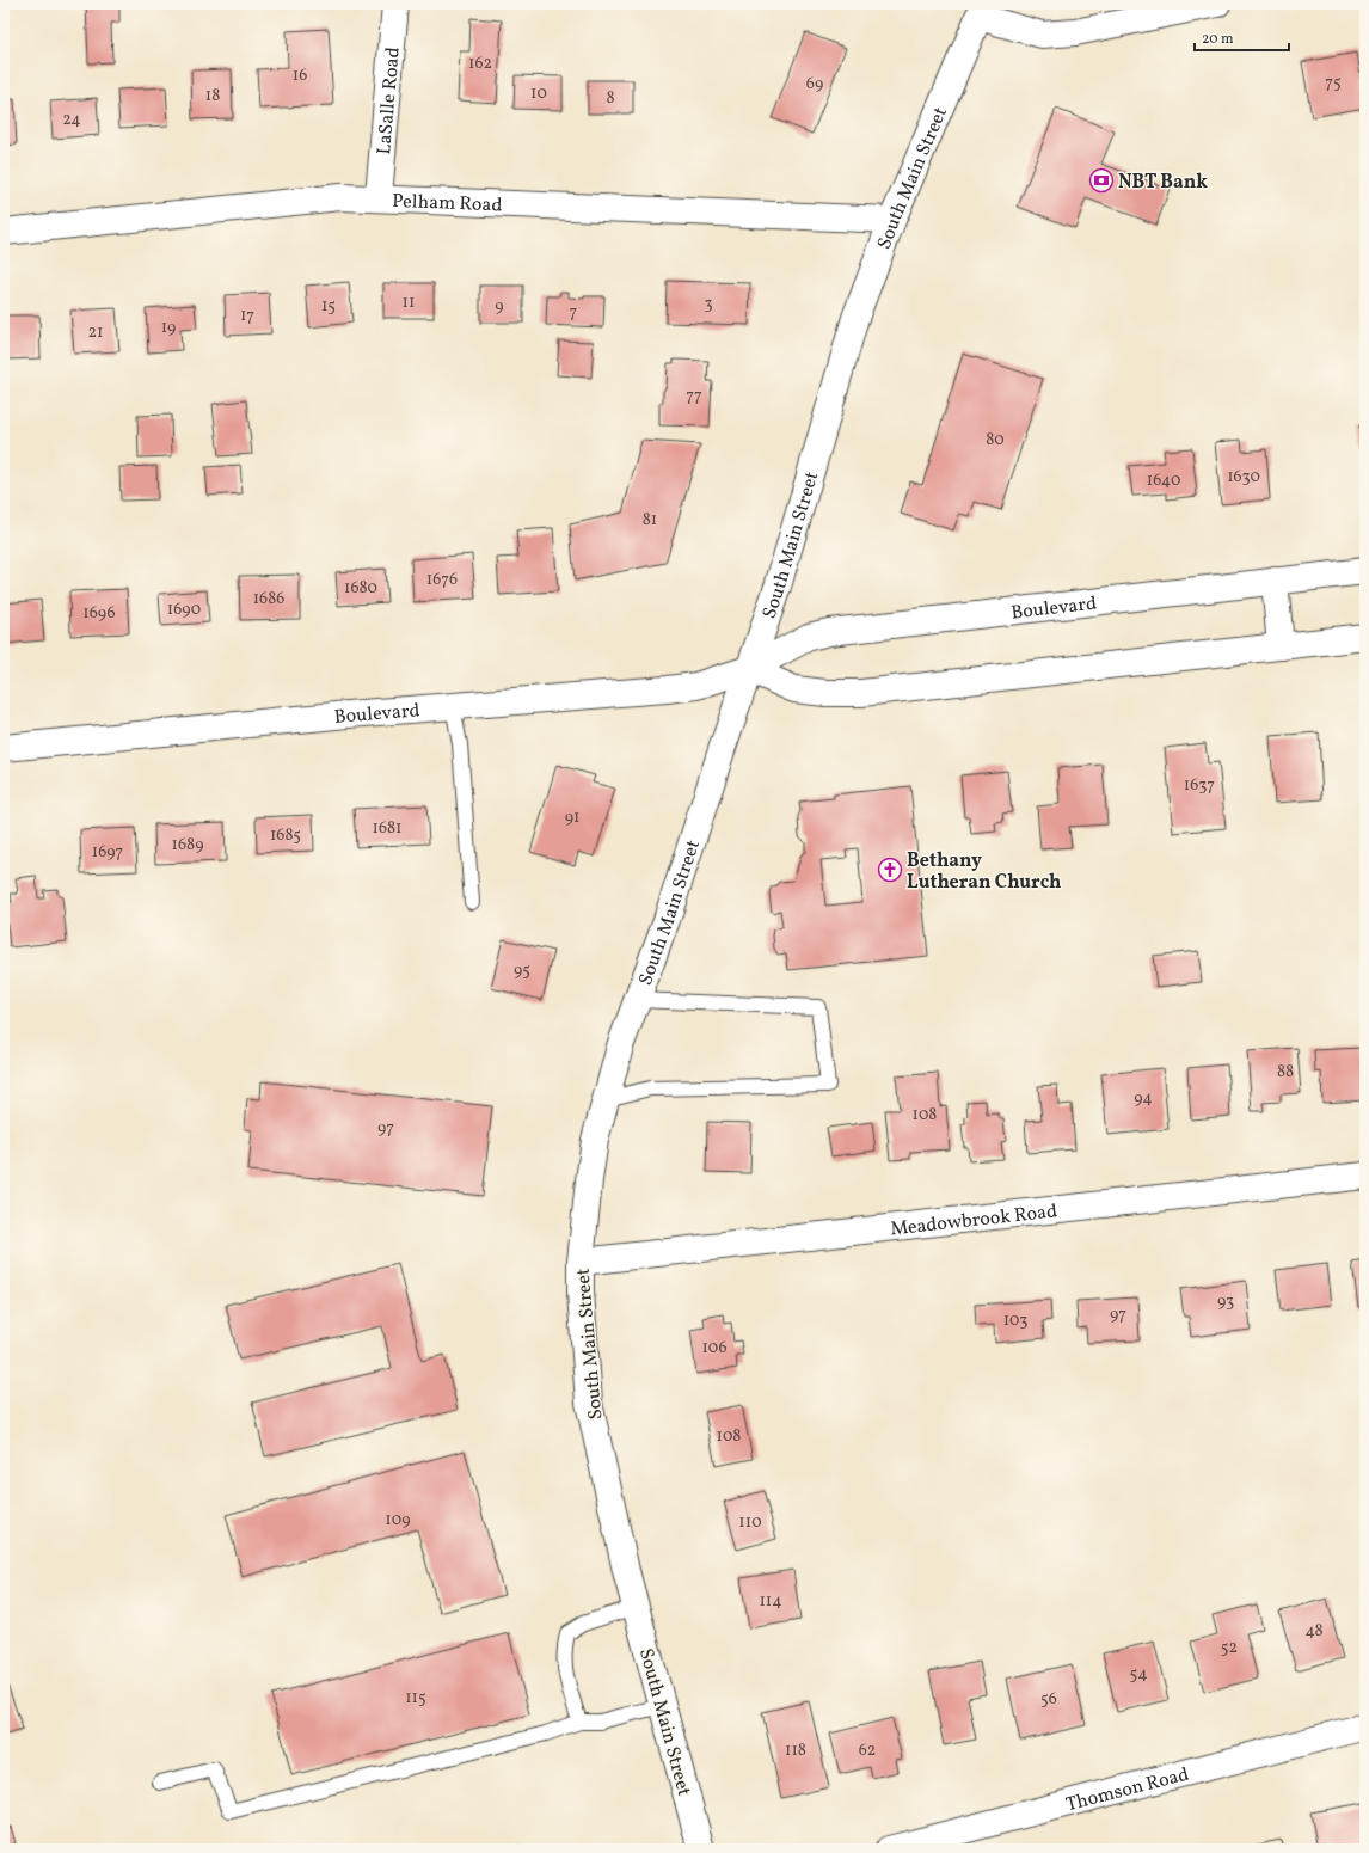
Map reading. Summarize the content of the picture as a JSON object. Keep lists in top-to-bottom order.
{
  "streets": {
    "main road": [
      "LaSalle Road",
      "South Main Street",
      "Pelham Road",
      "Boulevard",
      "Meadowbrook Road",
      "Thomson Road"
    ]
  },
  "crossings": [
    ["LaSalle Road", "Pelham Road"],
    ["South Main Street", "Pelham Road"],
    ["South Main Street", "Boulevard"],
    ["South Main Street", "Meadowbrook Road"]
  ],
  "places": {
    "bank": ["NBT Bank"],
    "church": ["Bethany Lutheran Church"]
  },
  "house_numbers": [
    "162",
    "16",
    "75",
    "69",
    "10",
    "18",
    "8",
    "24",
    "11",
    "3",
    "15",
    "9",
    "7",
    "17",
    "19",
    "21",
    "77",
    "80",
    "1630",
    "1640",
    "81",
    "1676",
    "1680",
    "1686",
    "1690",
    "1696",
    "1637",
    "91",
    "1681",
    "1685",
    "1689",
    "1697",
    "95",
    "88",
    "94",
    "108",
    "97",
    "93",
    "97",
    "103",
    "106",
    "108",
    "109",
    "110",
    "114",
    "48",
    "52",
    "54",
    "115",
    "56",
    "118",
    "62"
  ],
  "scale_bar": "20 m"
}
